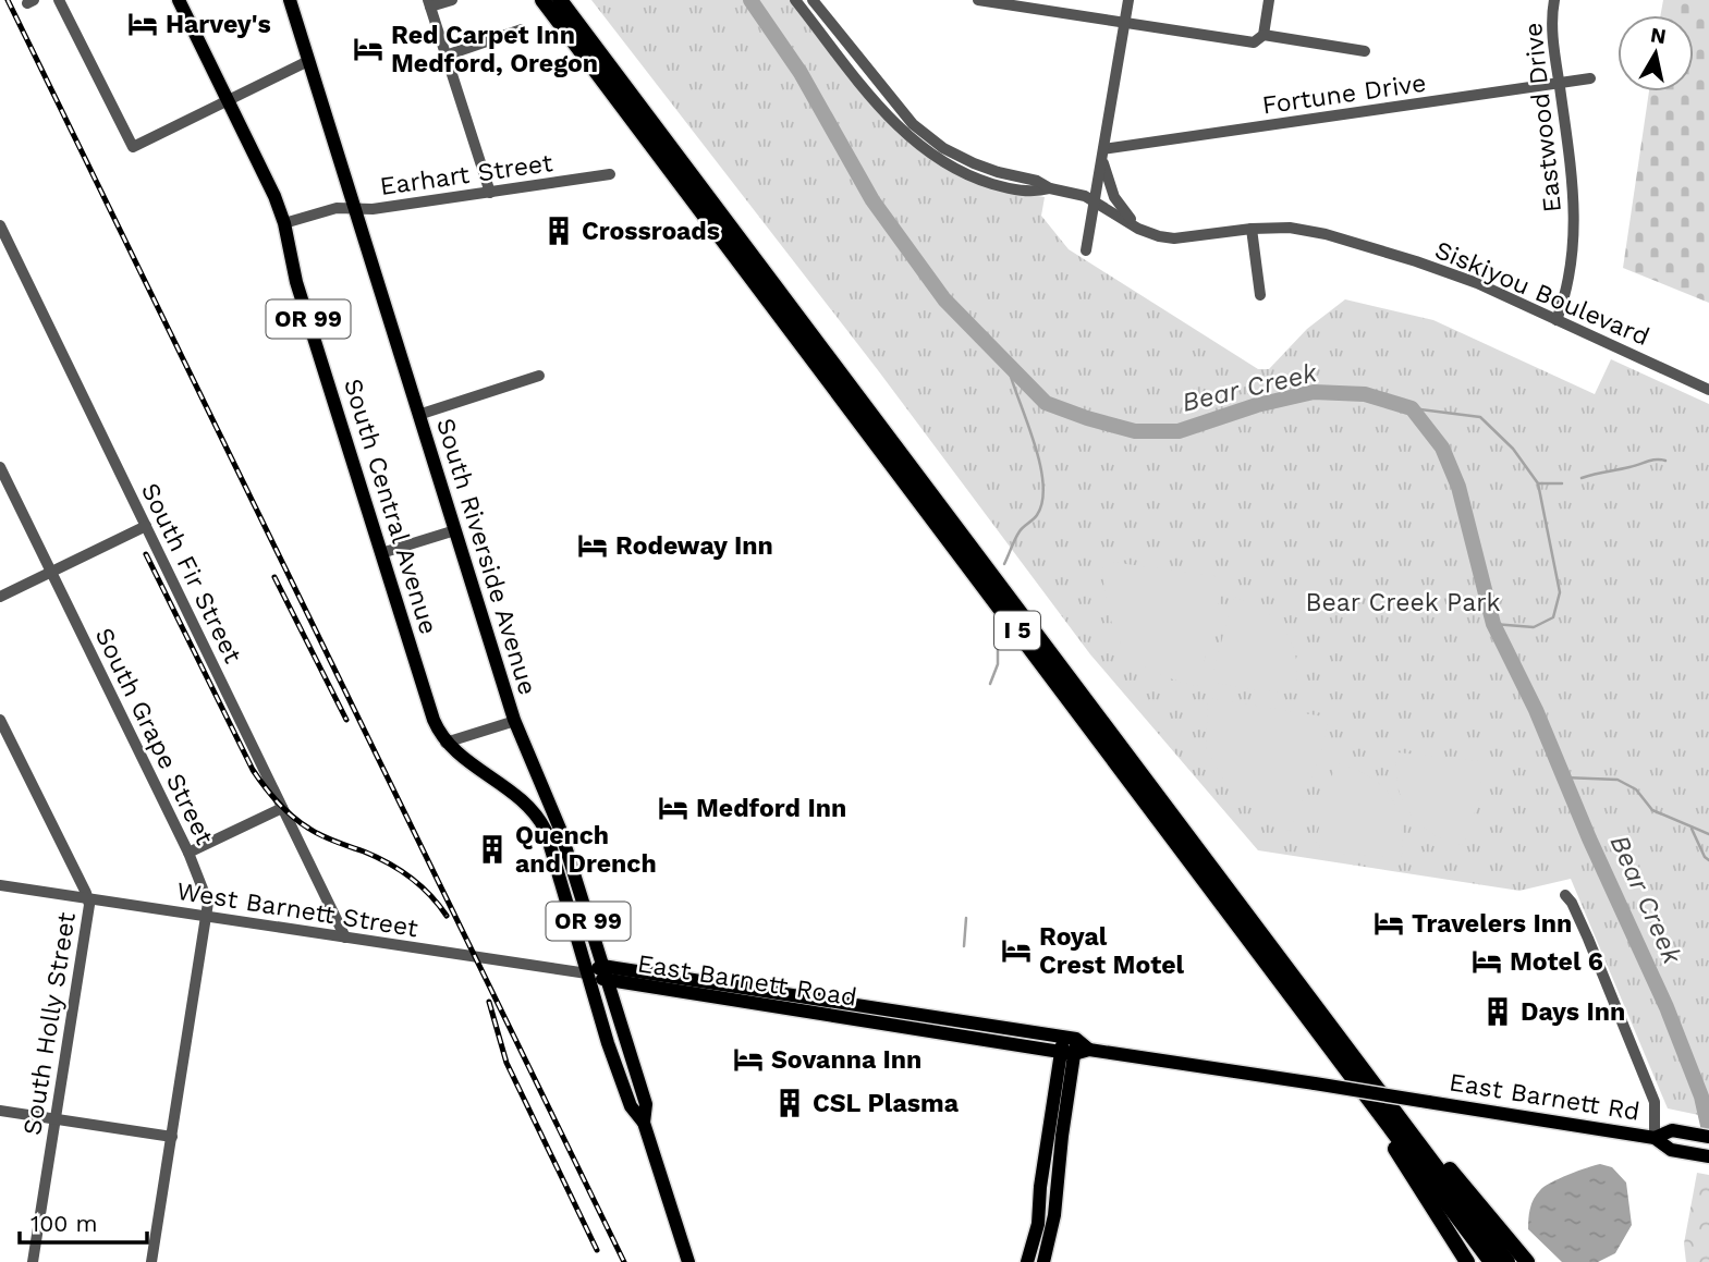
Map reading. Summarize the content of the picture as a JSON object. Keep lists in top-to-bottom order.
{
  "streets": {
    "highway": ["I 5"],
    "main road": [
      "OR 99",
      "South Central Avenue",
      "South Riverside Avenue",
      "East Barnett Road",
      "East Barnett Rd"
    ],
    "street": [
      "Fortune Drive",
      "Eastwood Drive",
      "Earhart Street",
      "Siskiyou Boulevard",
      "South Fir Street",
      "South Grape Street",
      "West Barnett Street",
      "South Holly Street"
    ]
  },
  "crossings": [
    ["Fortune Drive", "Eastwood Drive"],
    ["Eastwood Drive", "Siskiyou Boulevard"],
    ["Earhart Street", "South Central Avenue"],
    ["Earhart Street", "South Riverside Avenue"],
    ["South Central Avenue", "South Riverside Avenue"],
    ["South Riverside Avenue", "West Barnett Street"],
    ["South Riverside Avenue", "East Barnett Road"],
    ["South Fir Street", "West Barnett Street"],
    ["South Grape Street", "West Barnett Street"],
    ["West Barnett Street", "East Barnett Road"],
    ["West Barnett Street", "South Holly Street"],
    ["East Barnett Road", "East Barnett Rd"]
  ],
  "water": ["Bear Creek"],
  "parks": ["Bear Creek Park"],
  "places": {
    "hotel": [
      "Harvey's",
      "Red Carpet Inn Medford, Oregon",
      "Rodeway Inn",
      "Medford Inn",
      "Travelers Inn",
      "Royal Crest Motel",
      "Motel 6",
      "Sovanna Inn"
    ],
    "building": [
      "Crossroads",
      "Quench and Drench",
      "Days Inn",
      "CSL Plasma"
    ]
  },
  "scale_bar": "100 m",
  "north": "top"
}
